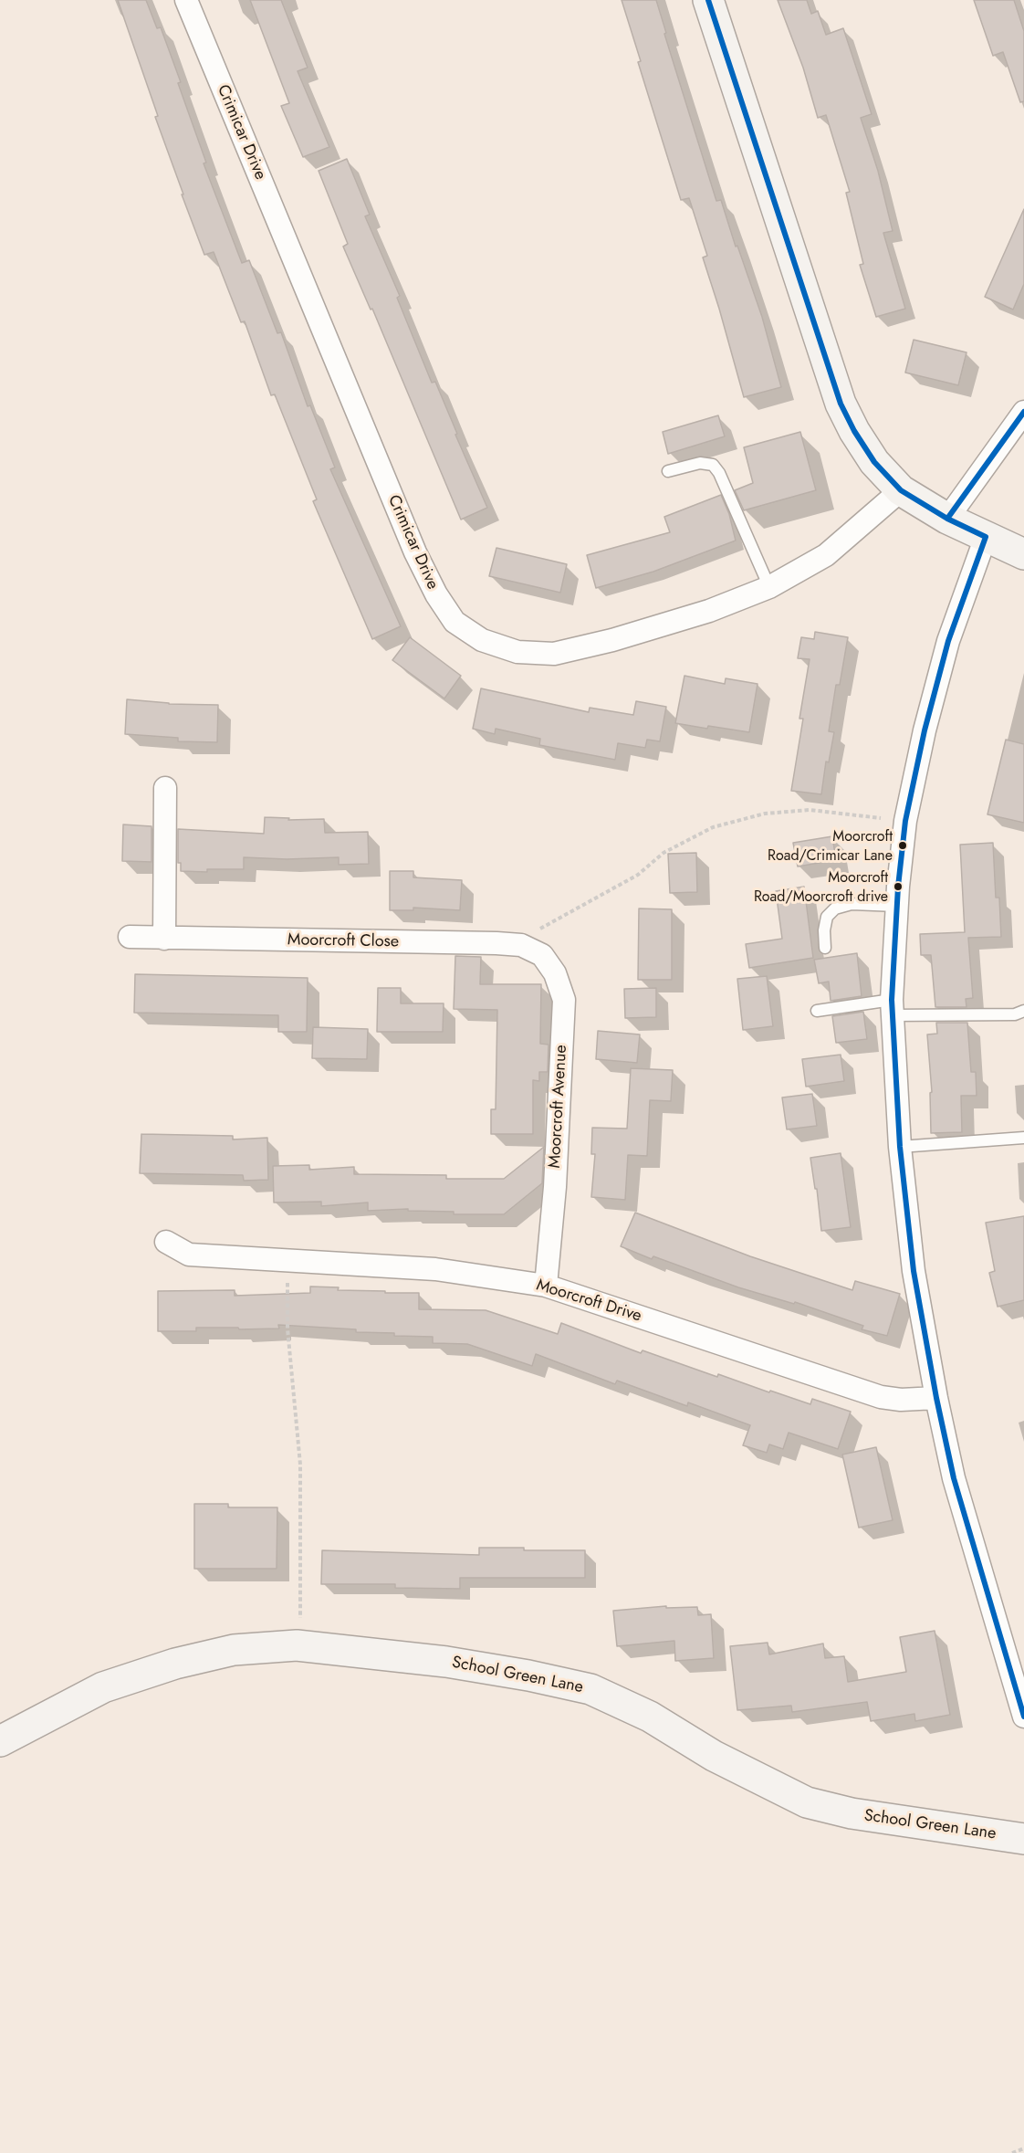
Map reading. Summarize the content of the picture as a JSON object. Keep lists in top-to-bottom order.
{
  "streets": {
    "street": [
      "Crimicar Drive",
      "Moorcroft Close",
      "Moorcroft Avenue",
      "Moorcroft Drive",
      "School Green Lane"
    ]
  },
  "crossings": [
    ["Moorcroft Close", "Moorcroft Avenue"],
    ["Moorcroft Avenue", "Moorcroft Drive"]
  ],
  "places": ["Moorcroft Road/Crimicar Lane", "Moorcroft Road/Moorcroft drive"]
}
